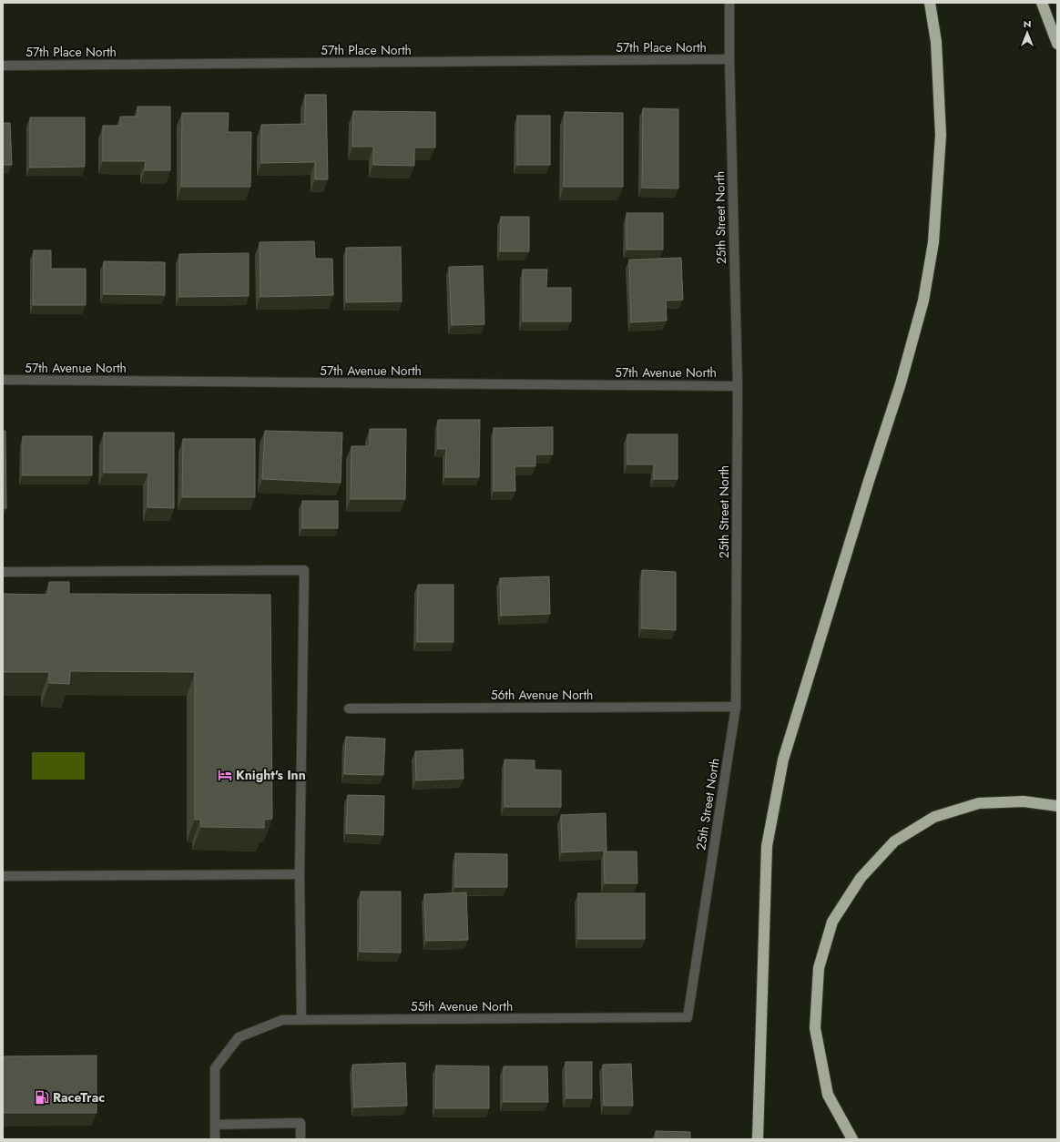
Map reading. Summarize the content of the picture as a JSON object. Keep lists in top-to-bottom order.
{
  "streets": {
    "street": [
      "57th Place North",
      "25th Street North",
      "57th Avenue North",
      "56th Avenue North",
      "55th Avenue North"
    ]
  },
  "crossings": [
    ["57th Place North", "25th Street North"],
    ["25th Street North", "57th Avenue North"],
    ["25th Street North", "56th Avenue North"],
    ["25th Street North", "55th Avenue North"]
  ],
  "places": {
    "hotel": ["Knight's Inn"],
    "fuel station": ["RaceTrac"]
  },
  "north": "top"
}
